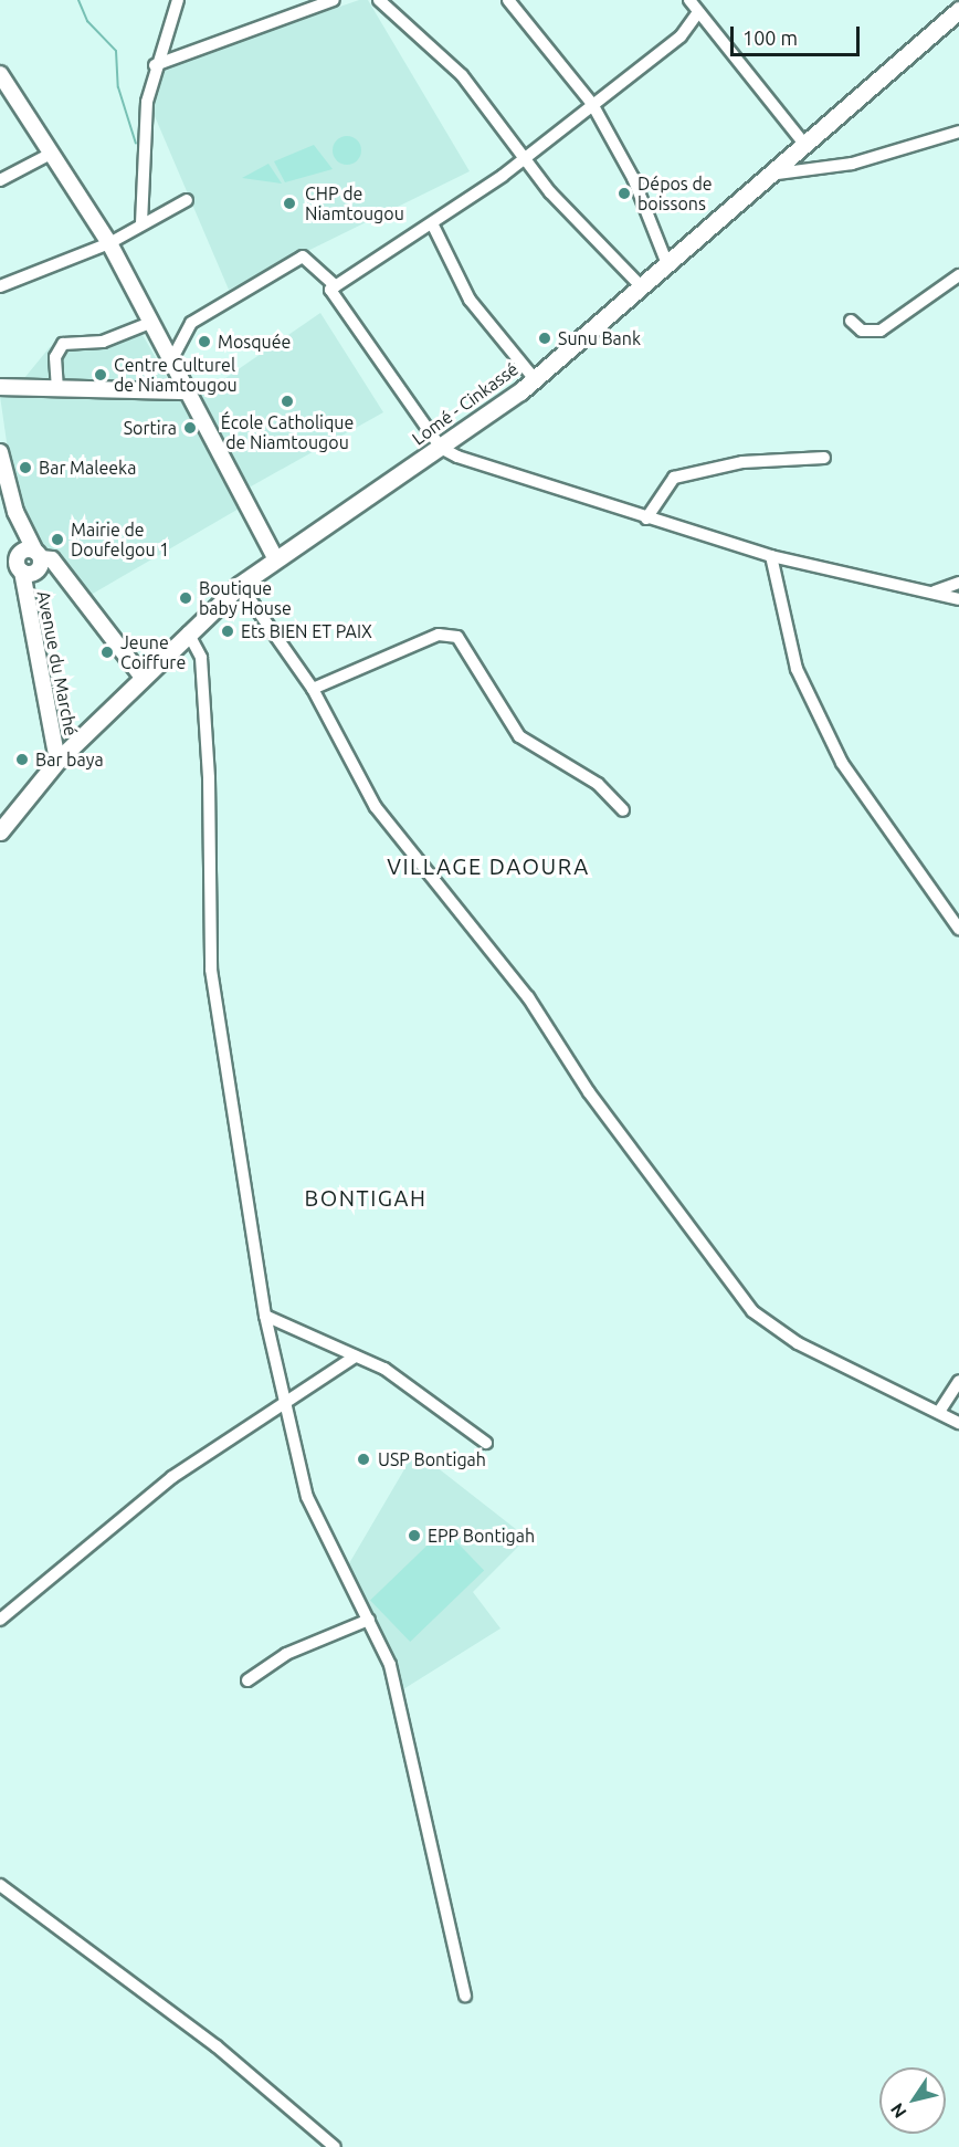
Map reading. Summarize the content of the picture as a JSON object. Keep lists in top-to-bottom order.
{
  "streets": {
    "highway": ["Lomé - Cinkassé"],
    "main road": ["Avenue du Marché"]
  },
  "crossings": [
    ["Lomé - Cinkassé", "Avenue du Marché"]
  ],
  "districts": ["VILLAGE DAOURA", "BONTIGAH"],
  "places": [
    "Dépos de boissons",
    "CHP de Niamtougou",
    "Sunu Bank",
    "Mosquée",
    "Centre Culturel de Niamtougou",
    "École Catholique de Niamtougou",
    "Sortira",
    "Bar Maleeka",
    "Mairie de Doufelgou 1",
    "Boutique baby House",
    "Ets BIEN ET PAIX",
    "Jeune Coiffure",
    "Bar baya",
    "USP Bontigah",
    "EPP Bontigah"
  ],
  "scale_bar": "100 m",
  "north": "bottom left"
}
